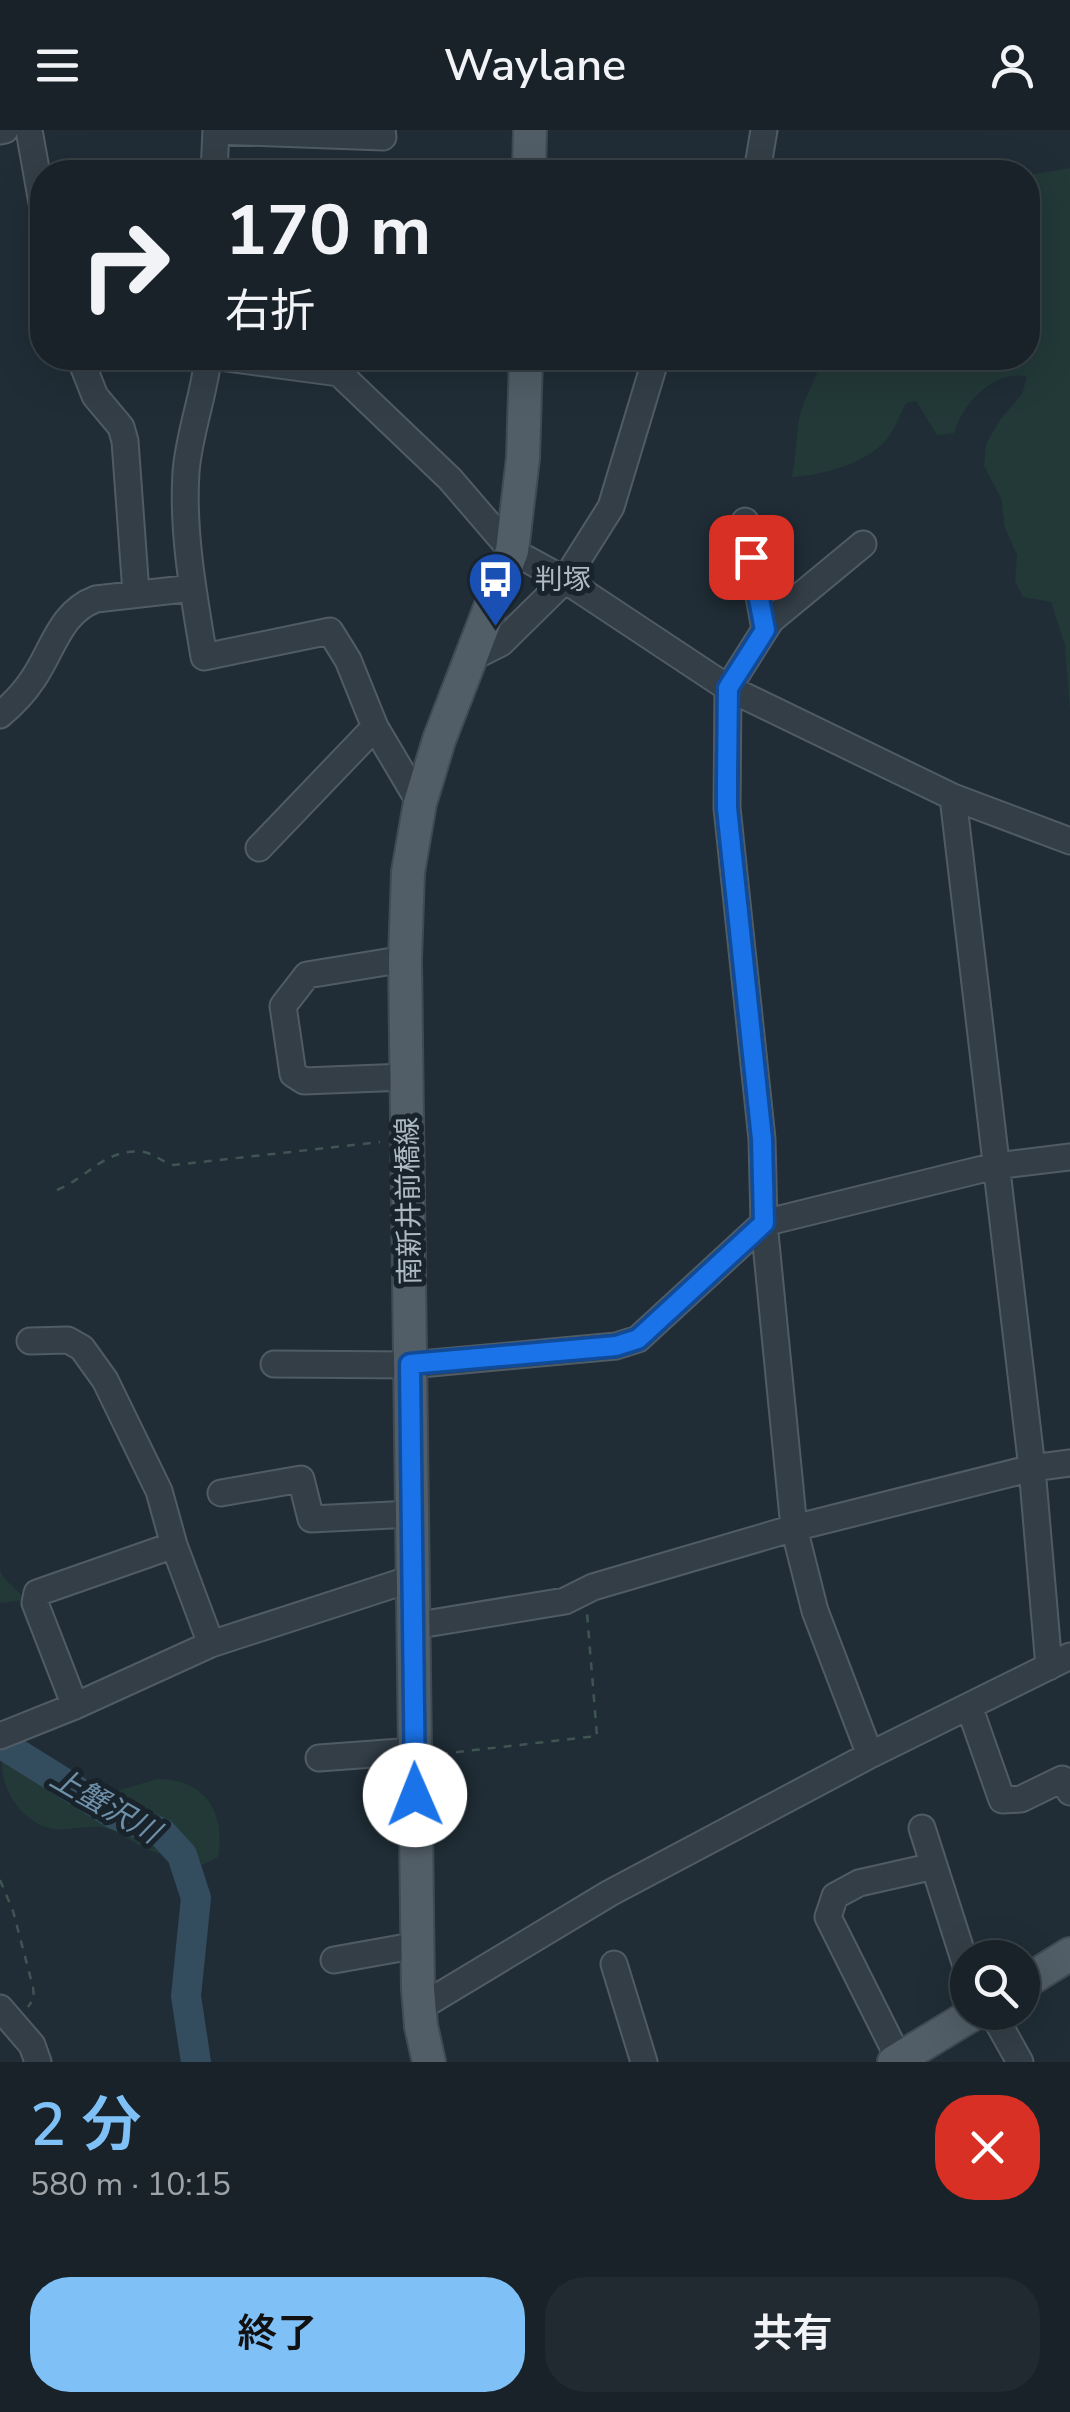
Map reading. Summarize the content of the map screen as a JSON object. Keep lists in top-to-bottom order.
{
  "streets": {
    "main road": ["南新井前橋線"]
  },
  "water": ["上蟹沢川"],
  "places": {
    "bus stop": ["判塚"]
  },
  "page": {
    "header": "Waylane",
    "turn": ["170 m", "右折"],
    "heading": ["2 分", "580 m · 10:15"],
    "buttons": ["終了", "共有"]
  }
}
